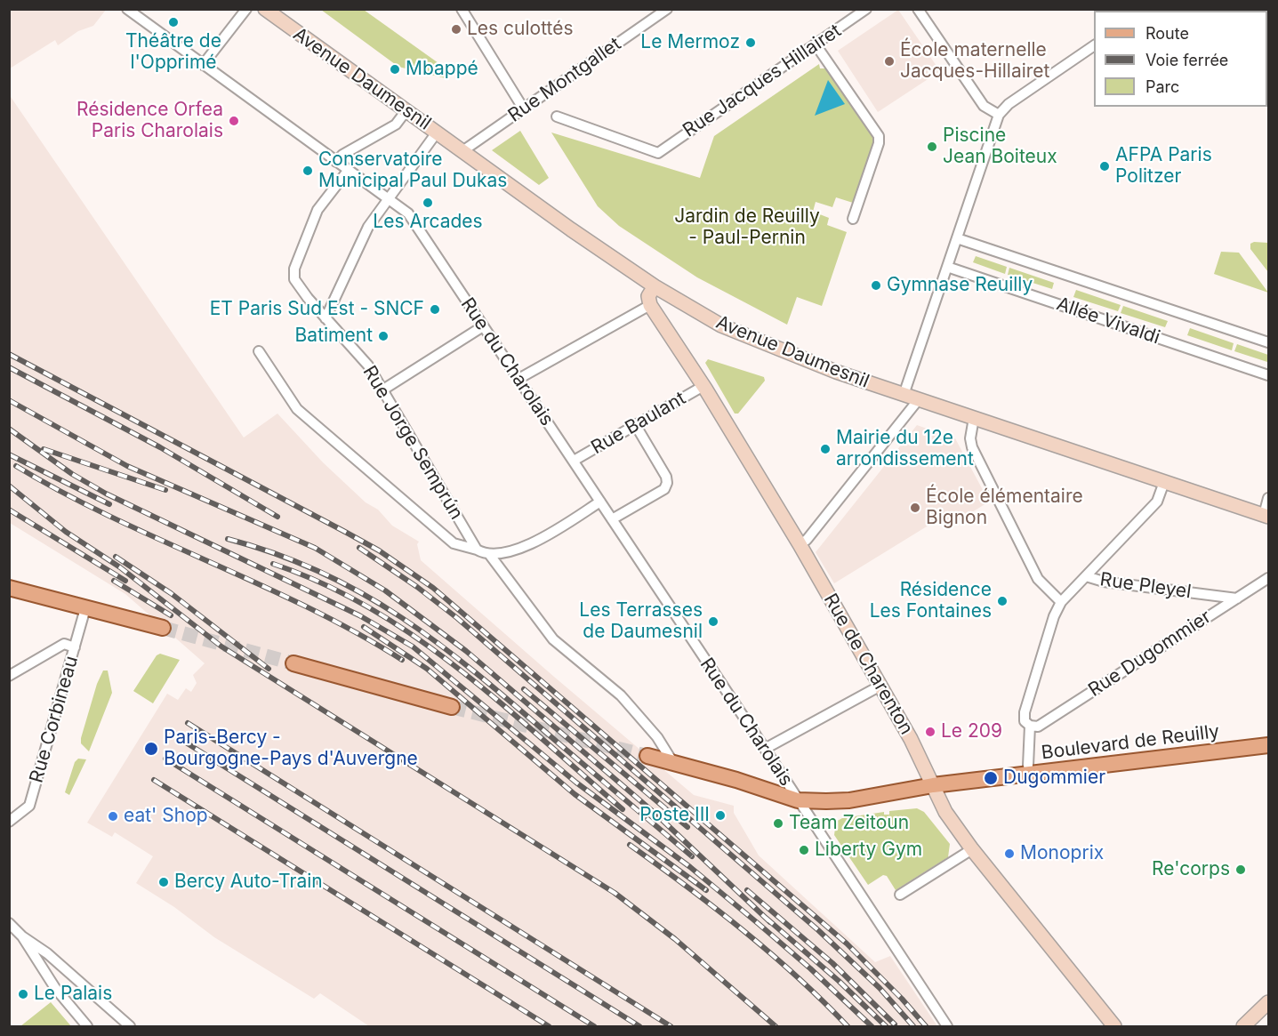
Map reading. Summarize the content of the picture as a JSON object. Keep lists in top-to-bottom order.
{
  "streets": {
    "main road": ["Avenue Daumesnil", "Rue de Charenton", "Boulevard de Reuilly"],
    "street": [
      "Rue Montgallet",
      "Rue Jacques Hillairet",
      "Allée Vivaldi",
      "Rue du Charolais",
      "Rue Baulant",
      "Rue Jorge Semprún",
      "Rue Pleyel",
      "Rue Dugommier",
      "Rue Corbineau"
    ]
  },
  "crossings": [
    ["Avenue Daumesnil", "Rue Montgallet"],
    ["Rue du Charolais", "Rue Baulant"],
    ["Rue du Charolais", "Rue Jorge Semprún"],
    ["Rue du Charolais", "Boulevard de Reuilly"],
    ["Rue Baulant", "Rue de Charenton"],
    ["Rue Pleyel", "Rue Dugommier"],
    ["Rue de Charenton", "Boulevard de Reuilly"]
  ],
  "parks": ["Jardin de Reuilly - Paul-Pernin"],
  "places": [
    "Théâtre de l'Opprimé",
    "Les culottés",
    "Le Mermoz",
    "École maternelle Jacques-Hillairet",
    "Mbappé",
    "Résidence Orfea Paris Charolais",
    "Piscine Jean Boiteux",
    "AFPA Paris Politzer",
    "Conservatoire Municipal Paul Dukas",
    "Les Arcades",
    "Gymnase Reuilly",
    "ET Paris Sud Est - SNCF",
    "Batiment",
    "Mairie du 12e arrondissement",
    "École élémentaire Bignon",
    "Résidence Les Fontaines",
    "Les Terrasses de Daumesnil",
    "Le 209",
    "Paris-Bercy - Bourgogne-Pays d'Auvergne",
    "Dugommier",
    "Poste III",
    "eat' Shop",
    "Team Zeitoun",
    "Liberty Gym",
    "Monoprix",
    "Re'corps",
    "Bercy Auto-Train",
    "Le Palais"
  ],
  "legend": ["Route", "Voie ferrée", "Parc"]
}
